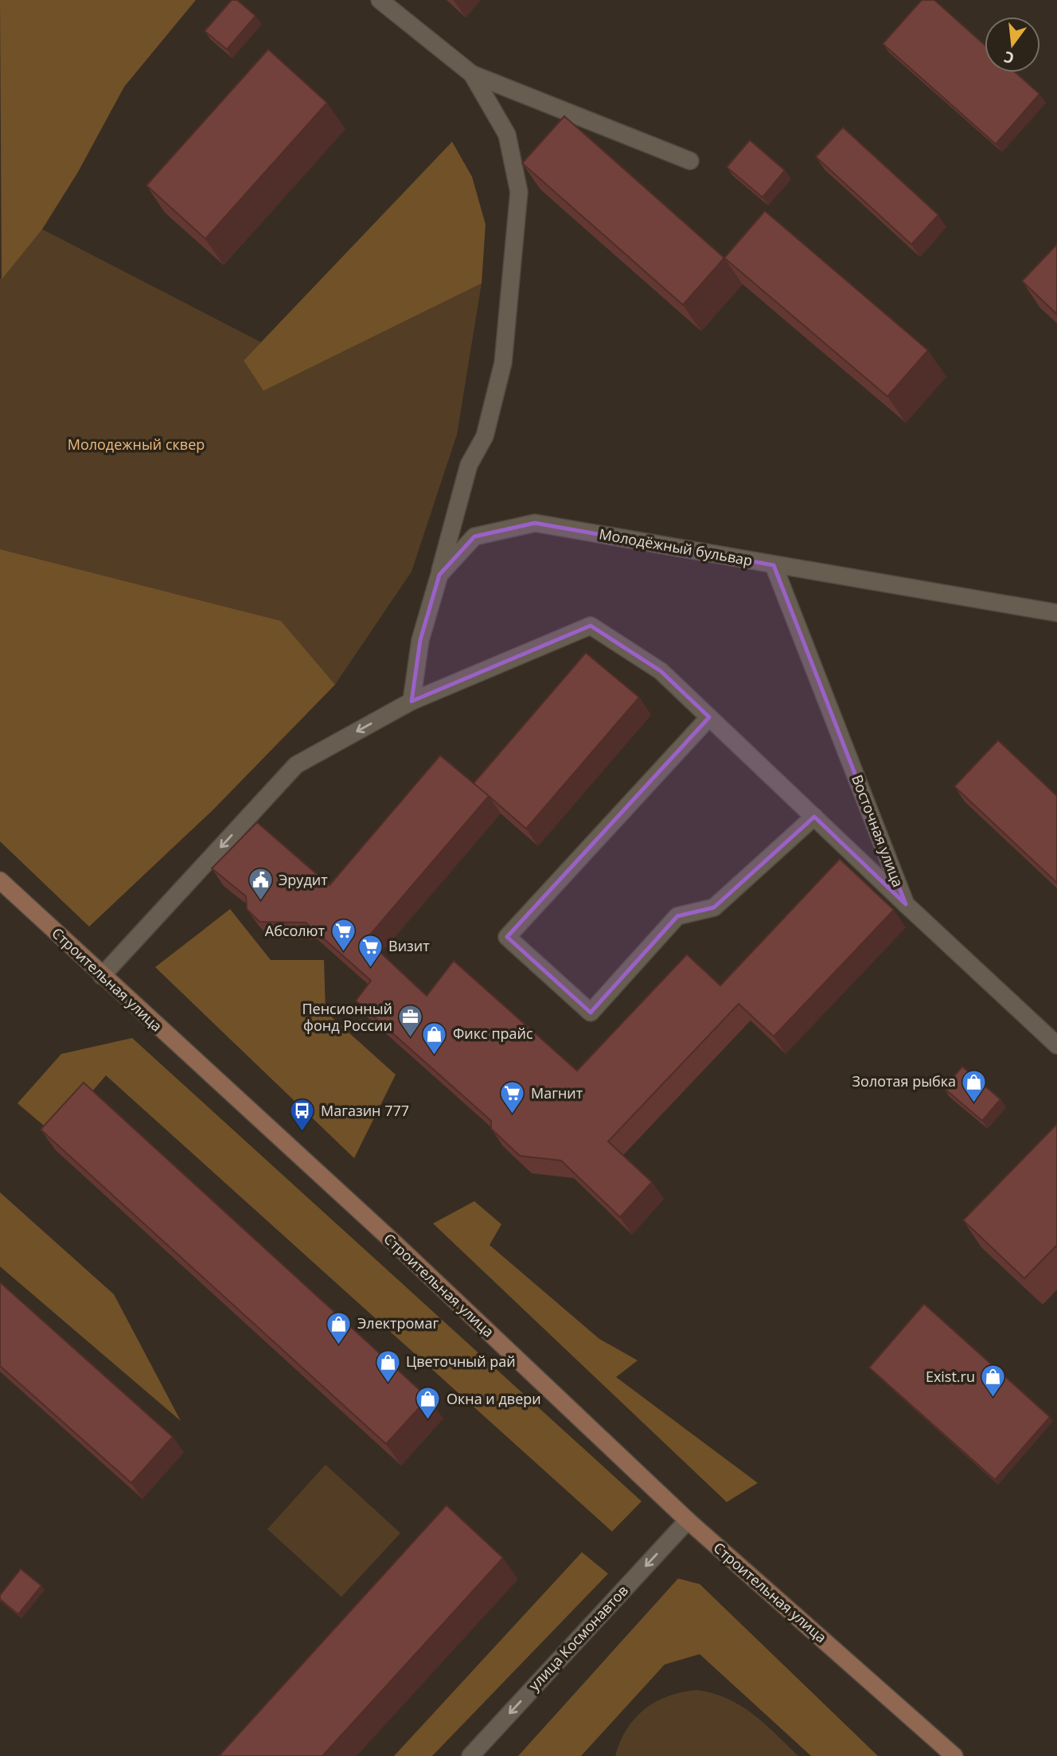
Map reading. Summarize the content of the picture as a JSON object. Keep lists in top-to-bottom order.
{
  "streets": {
    "street": [
      "Молодёжный бульвар",
      "Восточная улица",
      "Строительная улица",
      "улица Космонавтов"
    ]
  },
  "crossings": [
    ["Молодёжный бульвар", "Восточная улица"],
    ["Строительная улица", "улица Космонавтов"]
  ],
  "one_way": ["улица Космонавтов"],
  "parks": ["Молодежный сквер"],
  "places": {
    "public building": ["Эрудит"],
    "supermarket": ["Абсолют", "Визит", "Магнит"],
    "office": ["Пенсионный фонд России"],
    "shop": [
      "Фикс прайс",
      "Золотая рыбка",
      "Электромаг",
      "Цветочный рай",
      "Exist.ru",
      "Окна и двери"
    ],
    "bus stop": ["Магазин 777"]
  },
  "north": "bottom"
}
